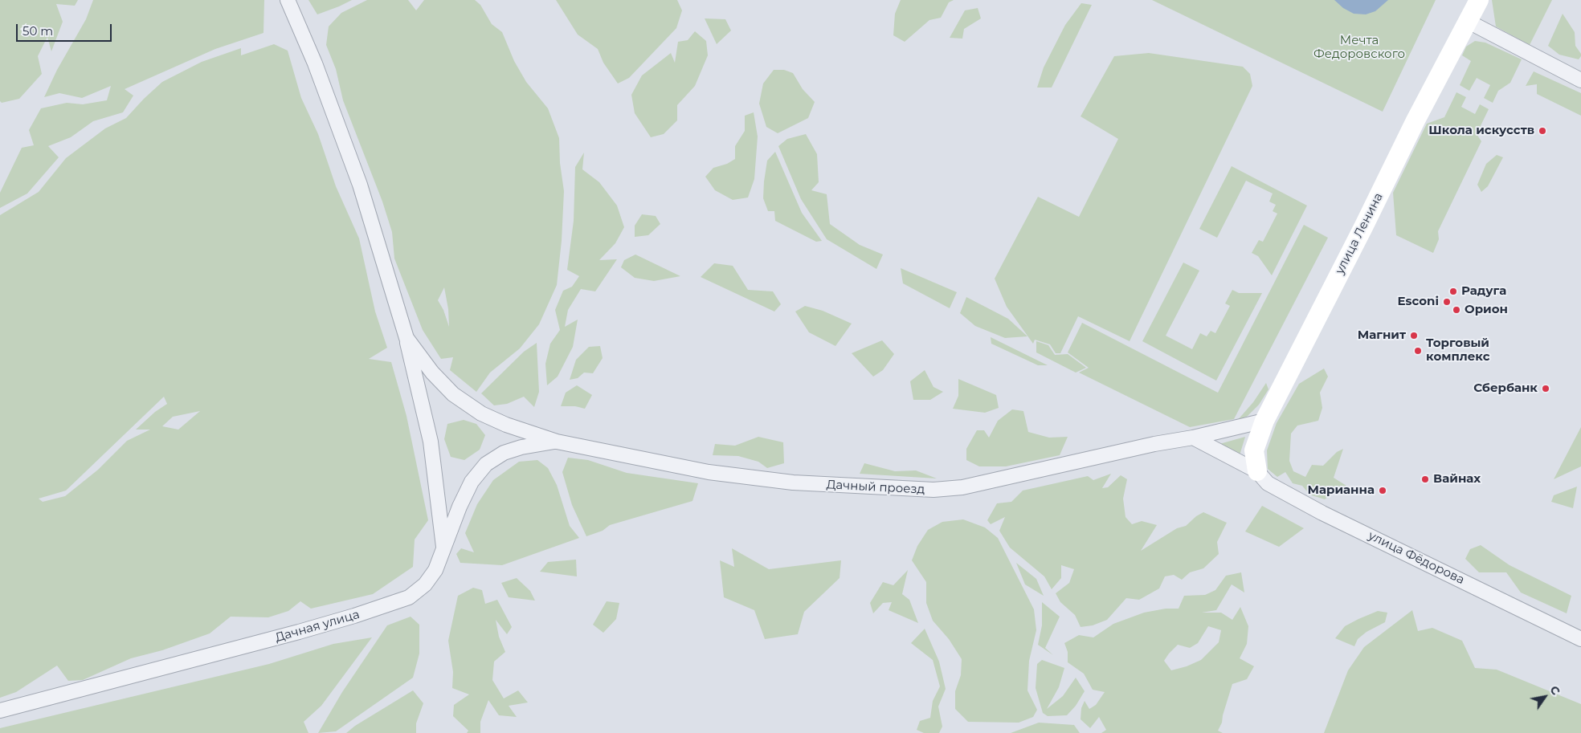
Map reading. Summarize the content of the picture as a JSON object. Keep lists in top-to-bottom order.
{
  "streets": {
    "street": [
      "улица Ленина",
      "Дачный проезд",
      "улица Фёдорова",
      "Дачная улица"
    ]
  },
  "crossings": [
    ["улица Ленина", "Дачный проезд"],
    ["улица Ленина", "улица Фёдорова"],
    ["Дачный проезд", "улица Фёдорова"],
    ["Дачный проезд", "Дачная улица"]
  ],
  "parks": ["Мечта Федоровского"],
  "places": [
    "Школа искусств",
    "Радуга",
    "Esconi",
    "Орион",
    "Магнит",
    "Торговый комплекс",
    "Сбербанк",
    "Вайнах",
    "Марианна"
  ],
  "scale_bar": "50 m",
  "north": "top right"
}
